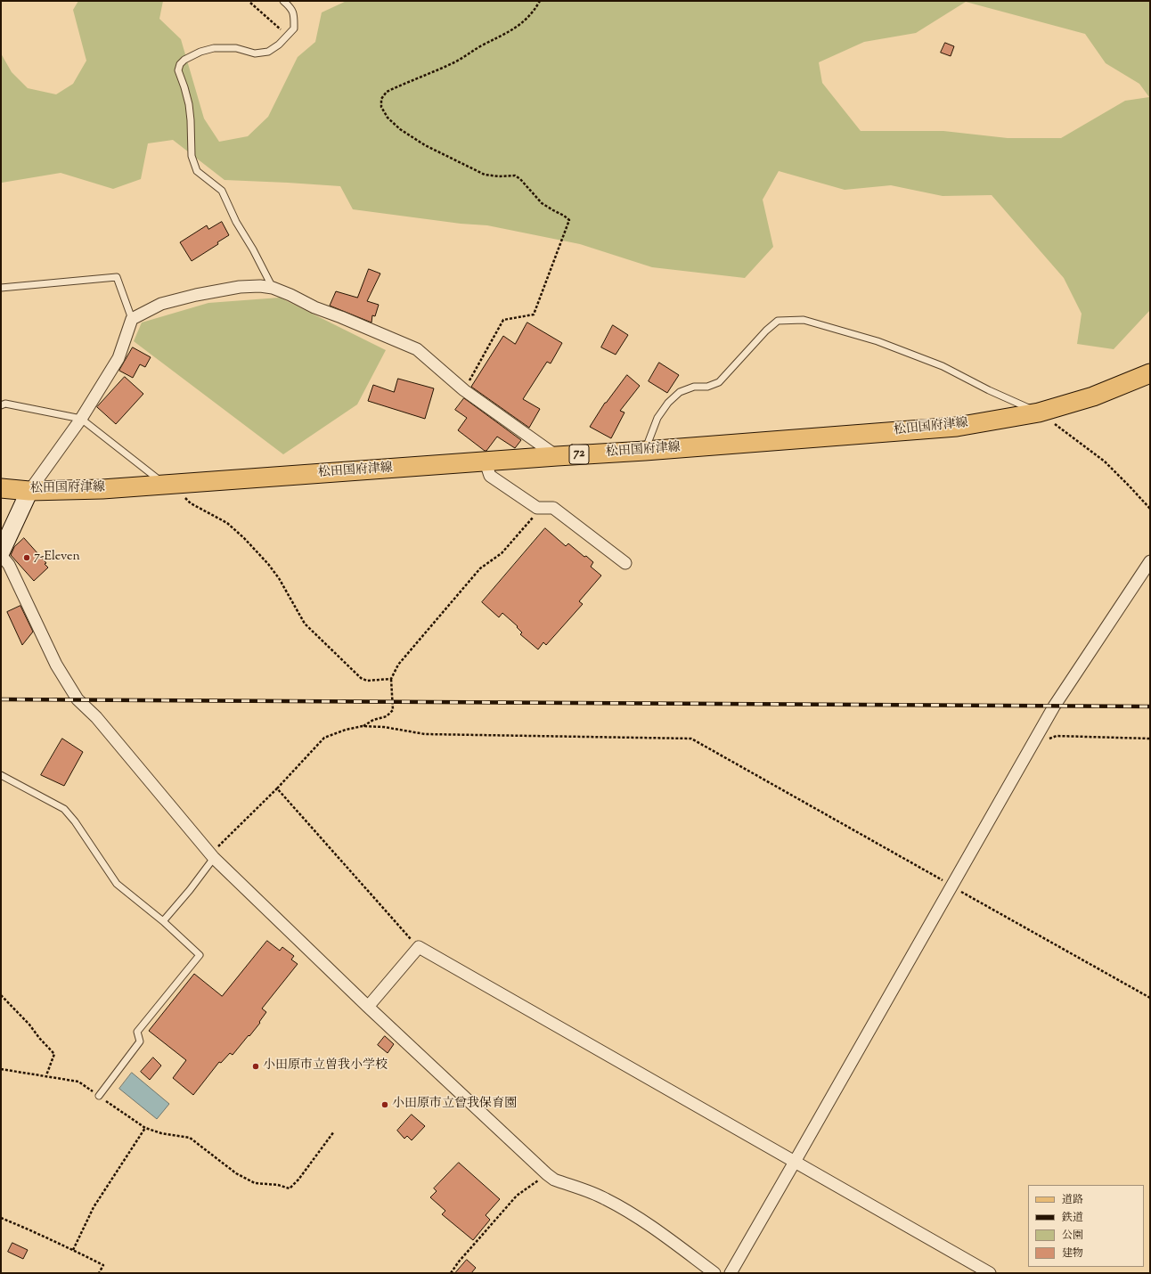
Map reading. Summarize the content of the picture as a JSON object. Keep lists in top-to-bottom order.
{
  "streets": {
    "main road": ["松田国府津線", "72"]
  },
  "places": ["7-Eleven", "小田原市立曽我小学校", "小田原市立曾我保育園"],
  "legend": [
    "道路",
    "鉄道",
    "公園",
    "建物"
  ]
}
